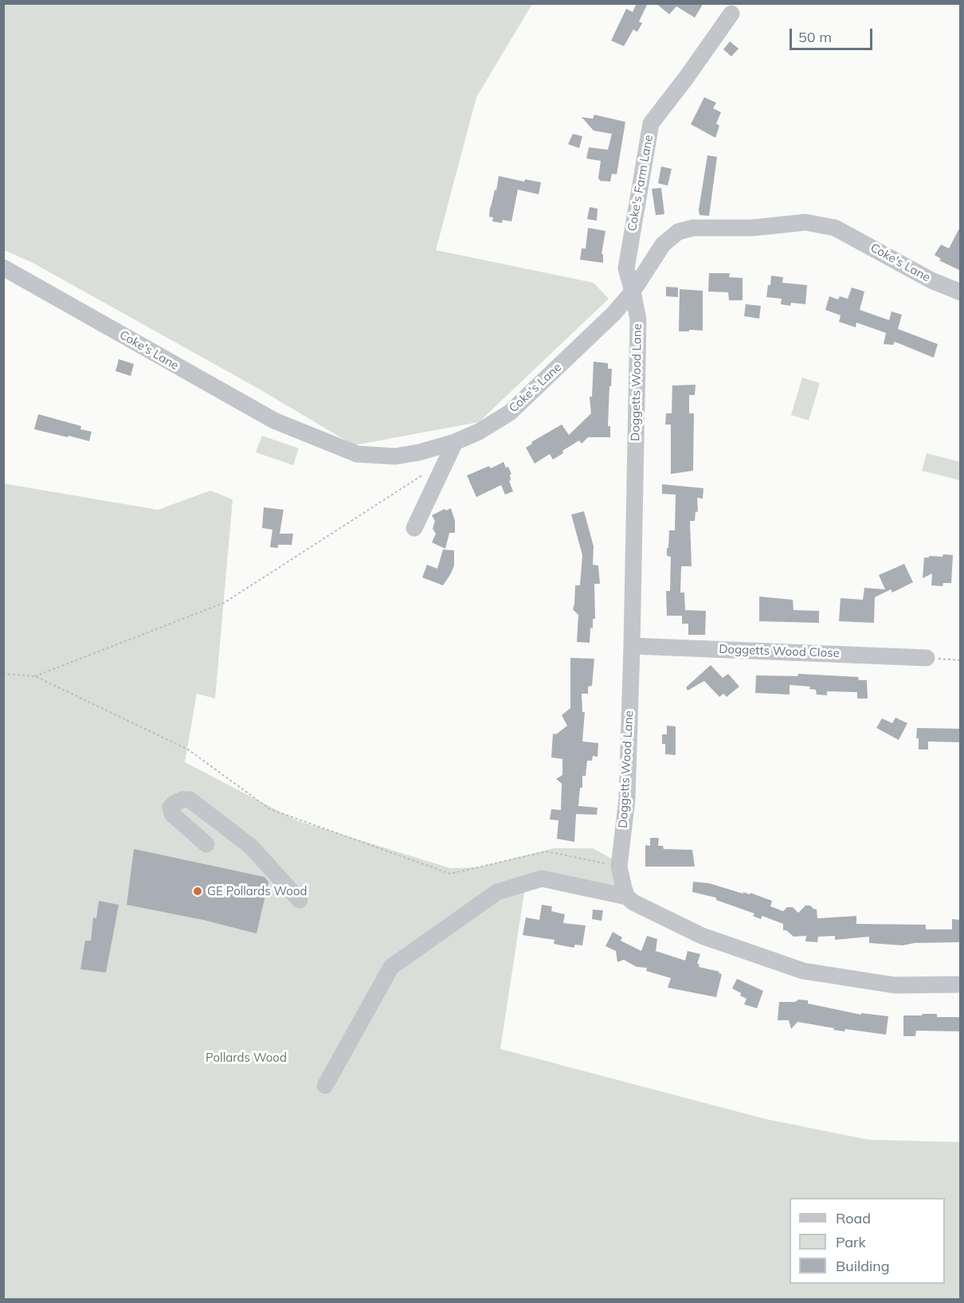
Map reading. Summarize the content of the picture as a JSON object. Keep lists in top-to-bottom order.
{
  "streets": {
    "street": [
      "Coke's Farm Lane",
      "Coke's Lane",
      "Doggetts Wood Lane",
      "Doggetts Wood Close"
    ]
  },
  "crossings": [
    ["Coke's Farm Lane", "Coke's Lane"],
    ["Coke's Farm Lane", "Doggetts Wood Lane"],
    ["Coke's Lane", "Doggetts Wood Lane"],
    ["Doggetts Wood Lane", "Doggetts Wood Close"]
  ],
  "parks": ["Pollards Wood"],
  "places": ["GE Pollards Wood"],
  "legend": ["Road", "Park", "Building"],
  "scale_bar": "50 m"
}
